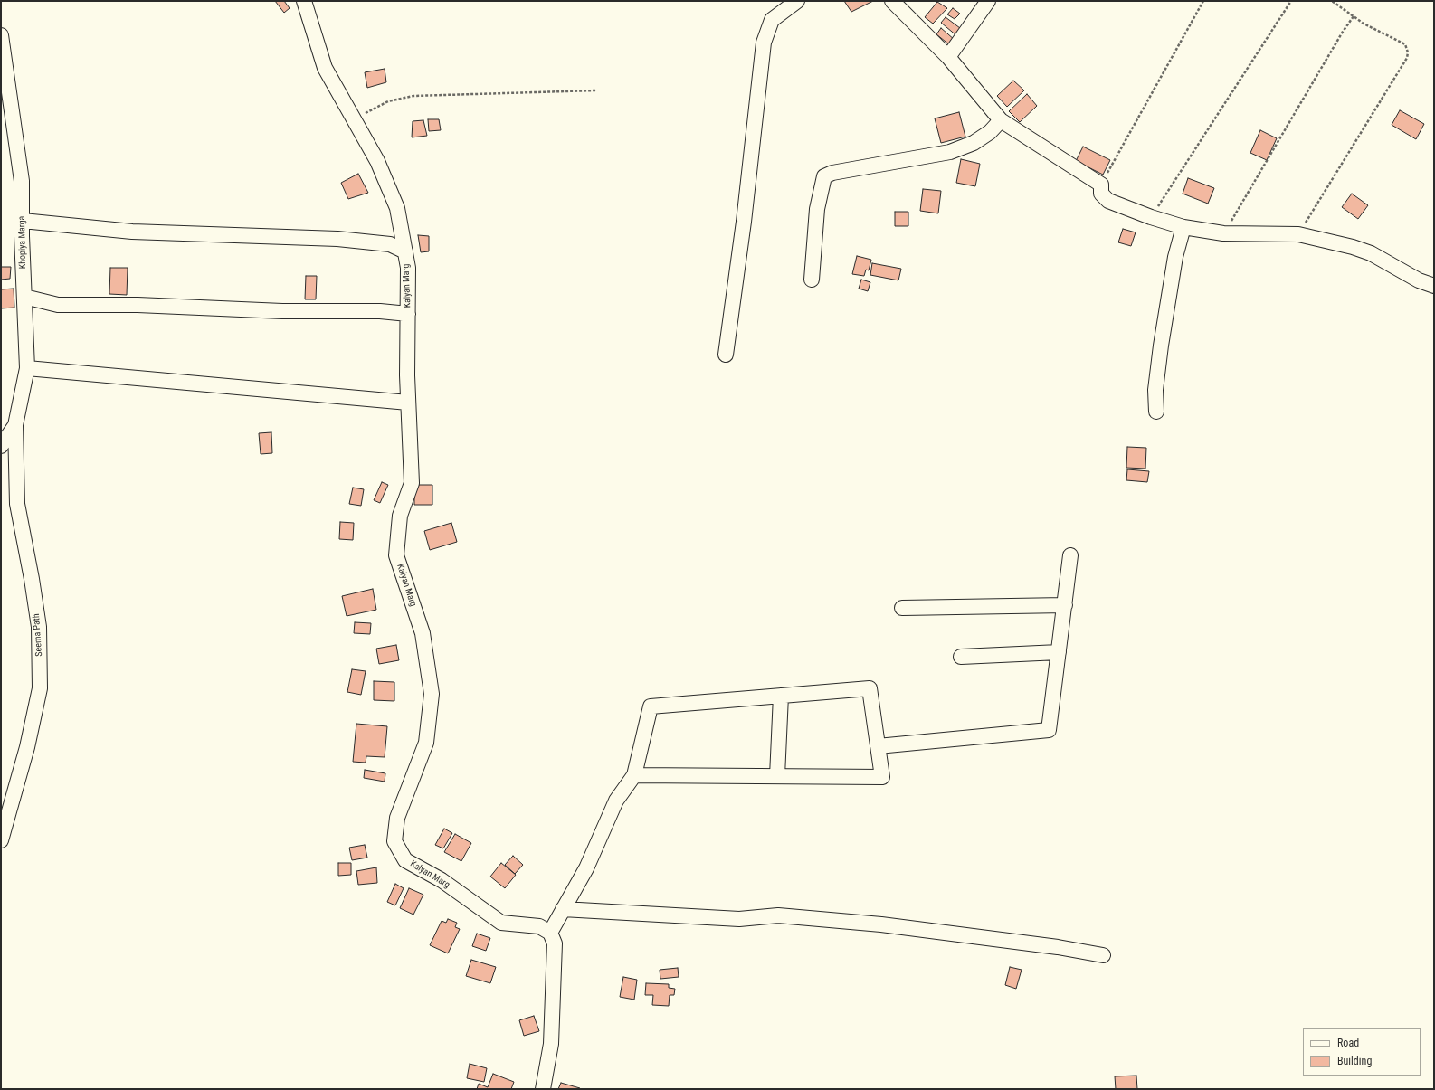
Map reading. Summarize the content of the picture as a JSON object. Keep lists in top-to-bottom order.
{
  "streets": {
    "street": ["Khopiya Marga", "Kalyan Marg", "Seema Path"]
  },
  "crossings": [
    ["Khopiya Marga", "Seema Path"]
  ],
  "legend": ["Road", "Building"]
}
